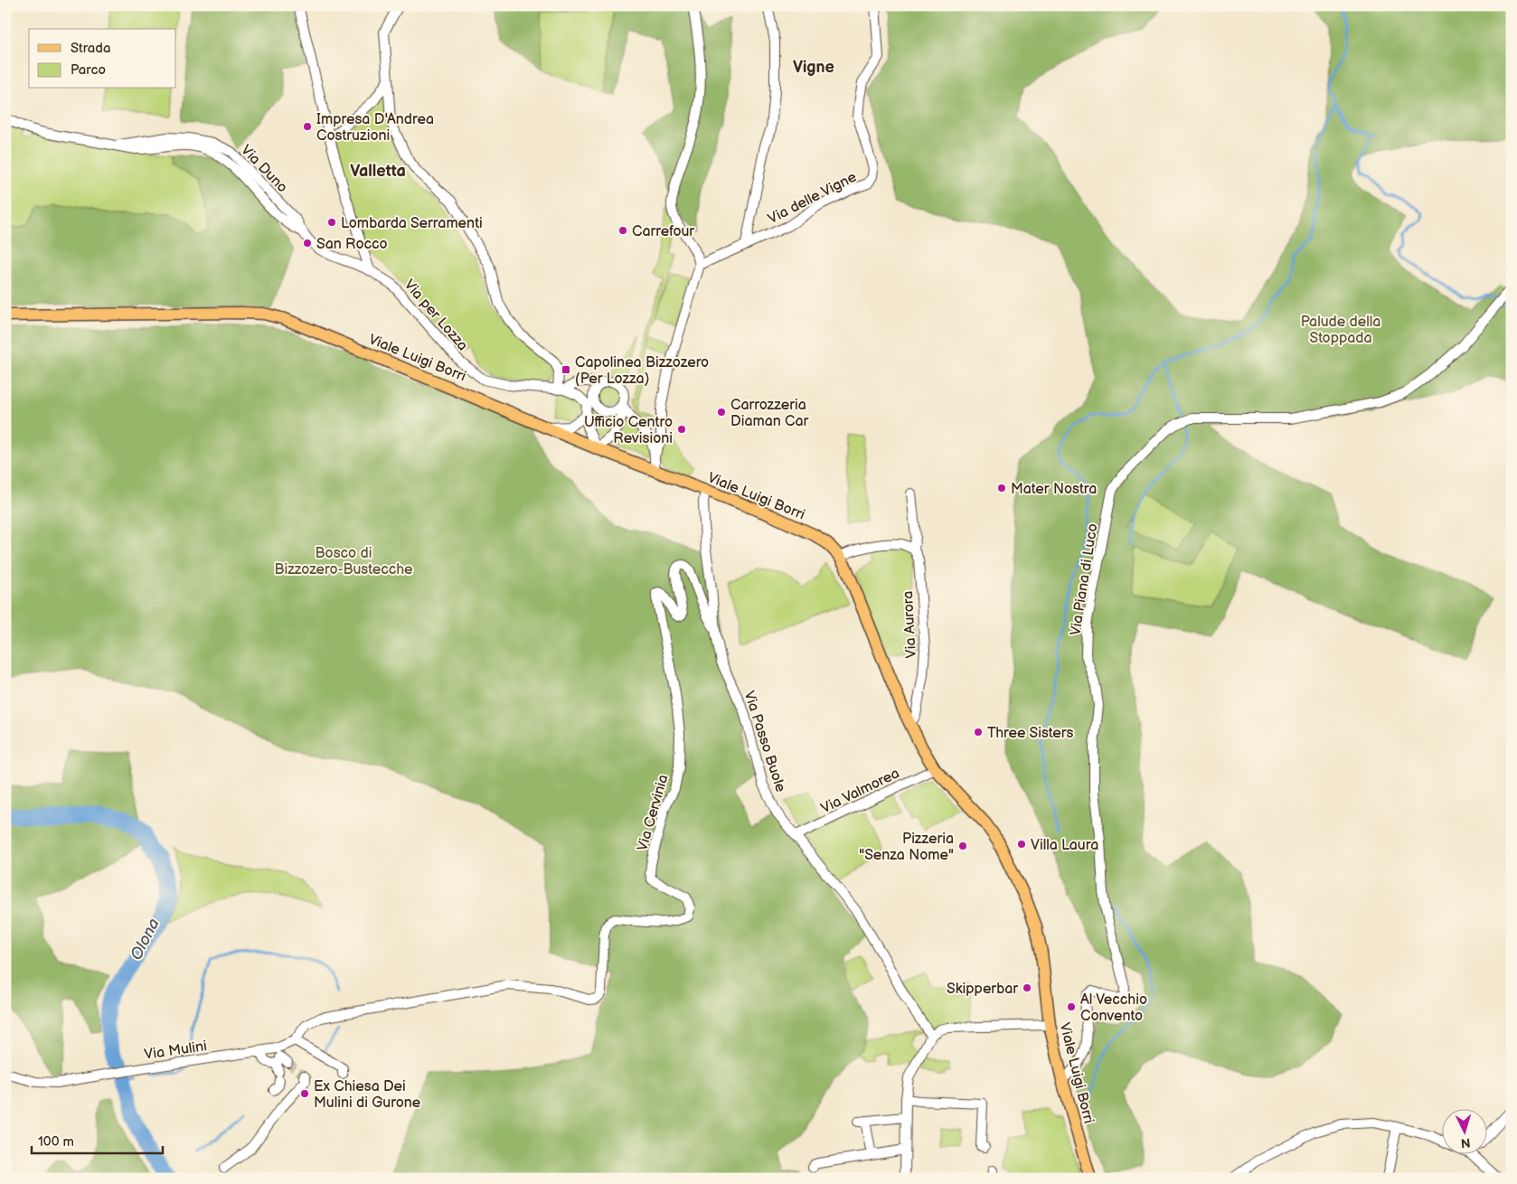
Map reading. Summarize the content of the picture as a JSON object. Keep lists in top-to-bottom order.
{
  "streets": {
    "main road": ["Viale Luigi Borri"],
    "street": [
      "Via Duno",
      "Via delle Vigne",
      "Via per Lozza",
      "Via Piana di Luco",
      "Via Aurora",
      "Via Passo Buole",
      "Via Valmorea",
      "Via Cervinia",
      "Via Mulini"
    ]
  },
  "crossings": [
    ["Via Duno", "Via per Lozza"],
    ["Viale Luigi Borri", "Via Piana di Luco"],
    ["Viale Luigi Borri", "Via Aurora"],
    ["Viale Luigi Borri", "Via Passo Buole"],
    ["Viale Luigi Borri", "Via Valmorea"],
    ["Via Passo Buole", "Via Valmorea"],
    ["Via Passo Buole", "Via Cervinia"],
    ["Via Cervinia", "Via Mulini"]
  ],
  "districts": ["Vigne", "Valletta"],
  "water": ["Olona"],
  "parks": ["Palude della Stoppada", "Bosco di Bizzozero-Bustecche"],
  "places": {
    "other": [
      "Impresa D'Andrea Costruzioni",
      "Lombarda Serramenti",
      "Carrefour",
      "San Rocco",
      "Carrozzeria Diaman Car",
      "Ufficio Centro Revisioni",
      "Mater Nostra",
      "Three Sisters",
      "Villa Laura",
      "Pizzeria \"Senza Nome\"",
      "Skipperbar",
      "Al Vecchio Convento",
      "Ex Chiesa Dei Mulini di Gurone"
    ],
    "transit": ["Capolinea Bizzozero (Per Lozza)"]
  },
  "legend": ["Strada", "Parco"],
  "scale_bar": "100 m",
  "north": "bottom"
}
